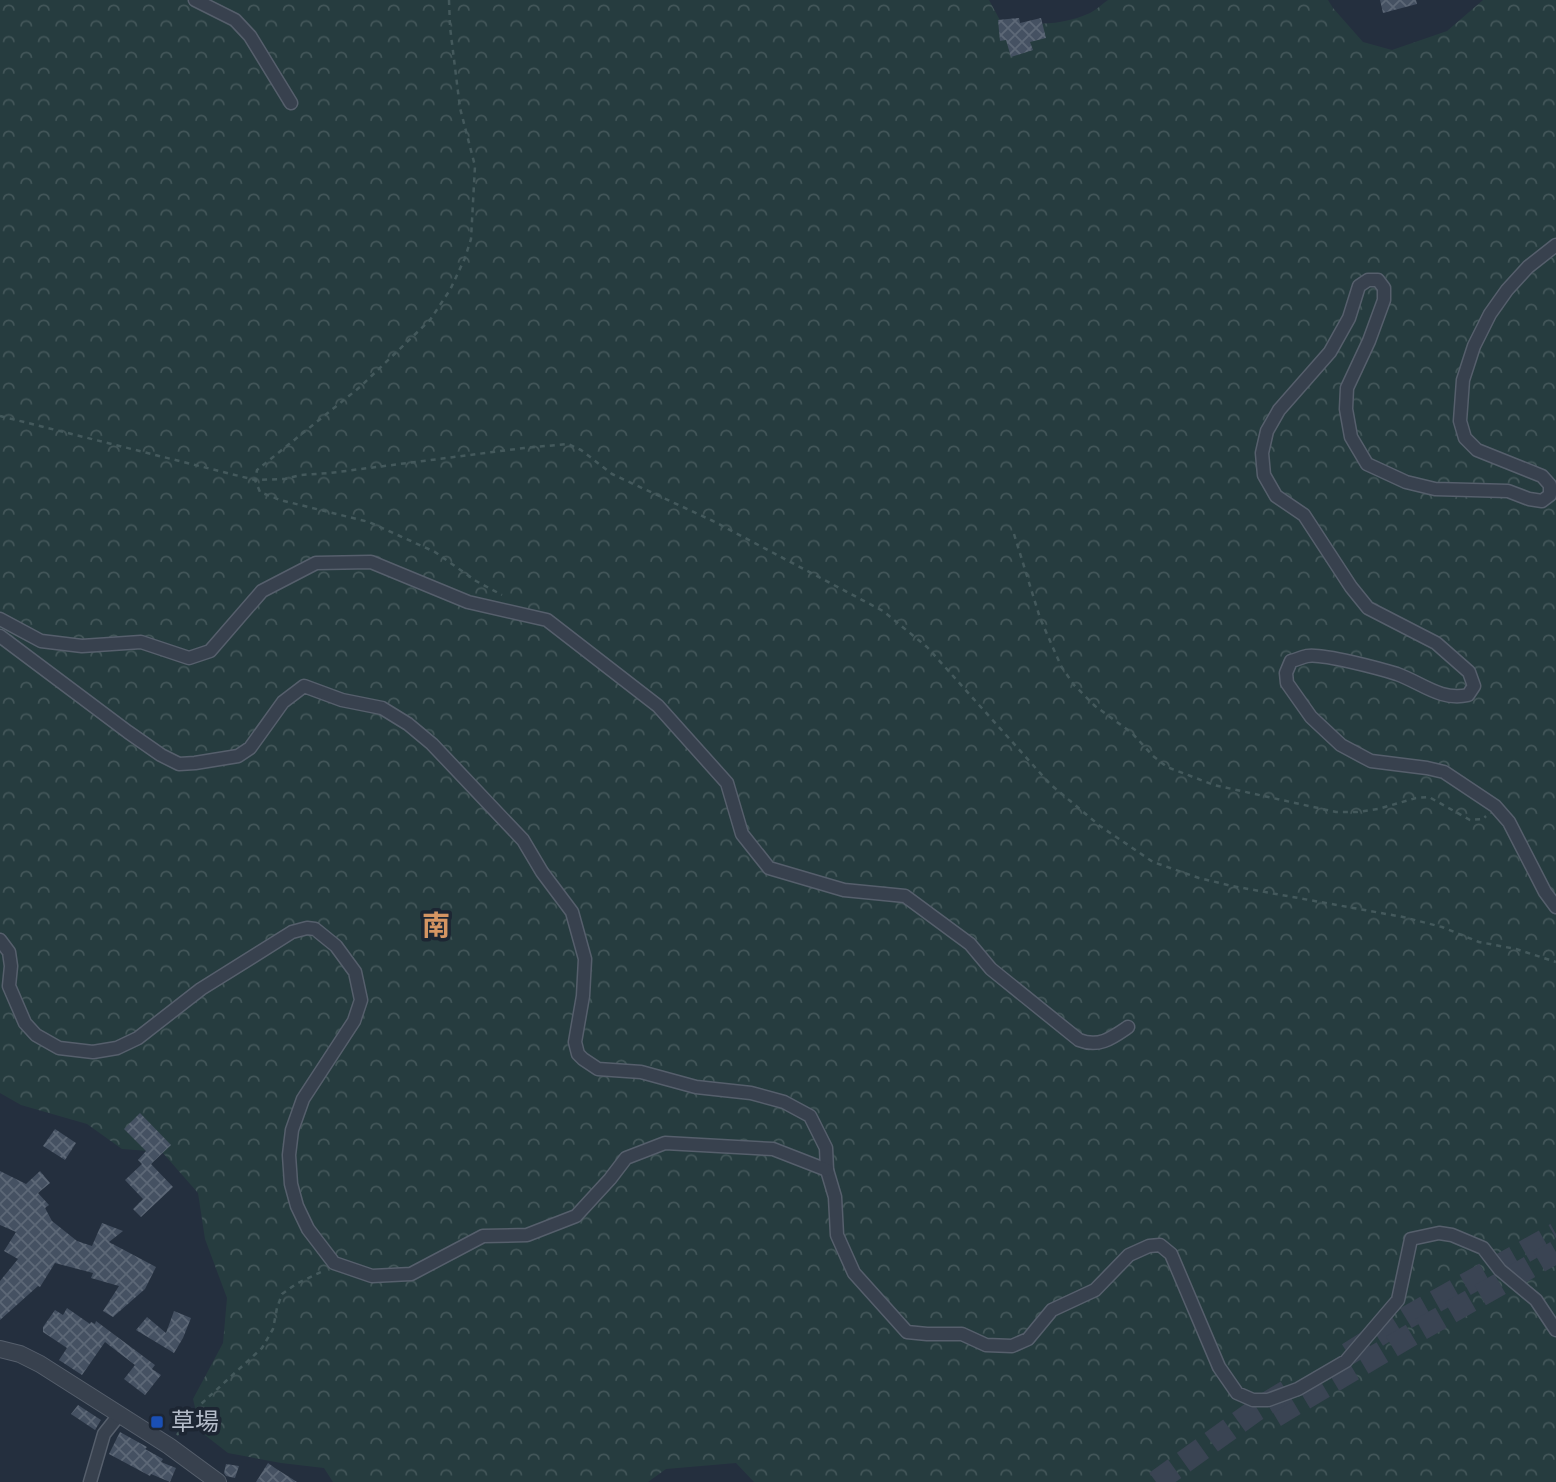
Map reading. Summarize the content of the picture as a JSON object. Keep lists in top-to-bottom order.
{
  "districts": ["南"],
  "places": {
    "transit": ["草場"]
  }
}
